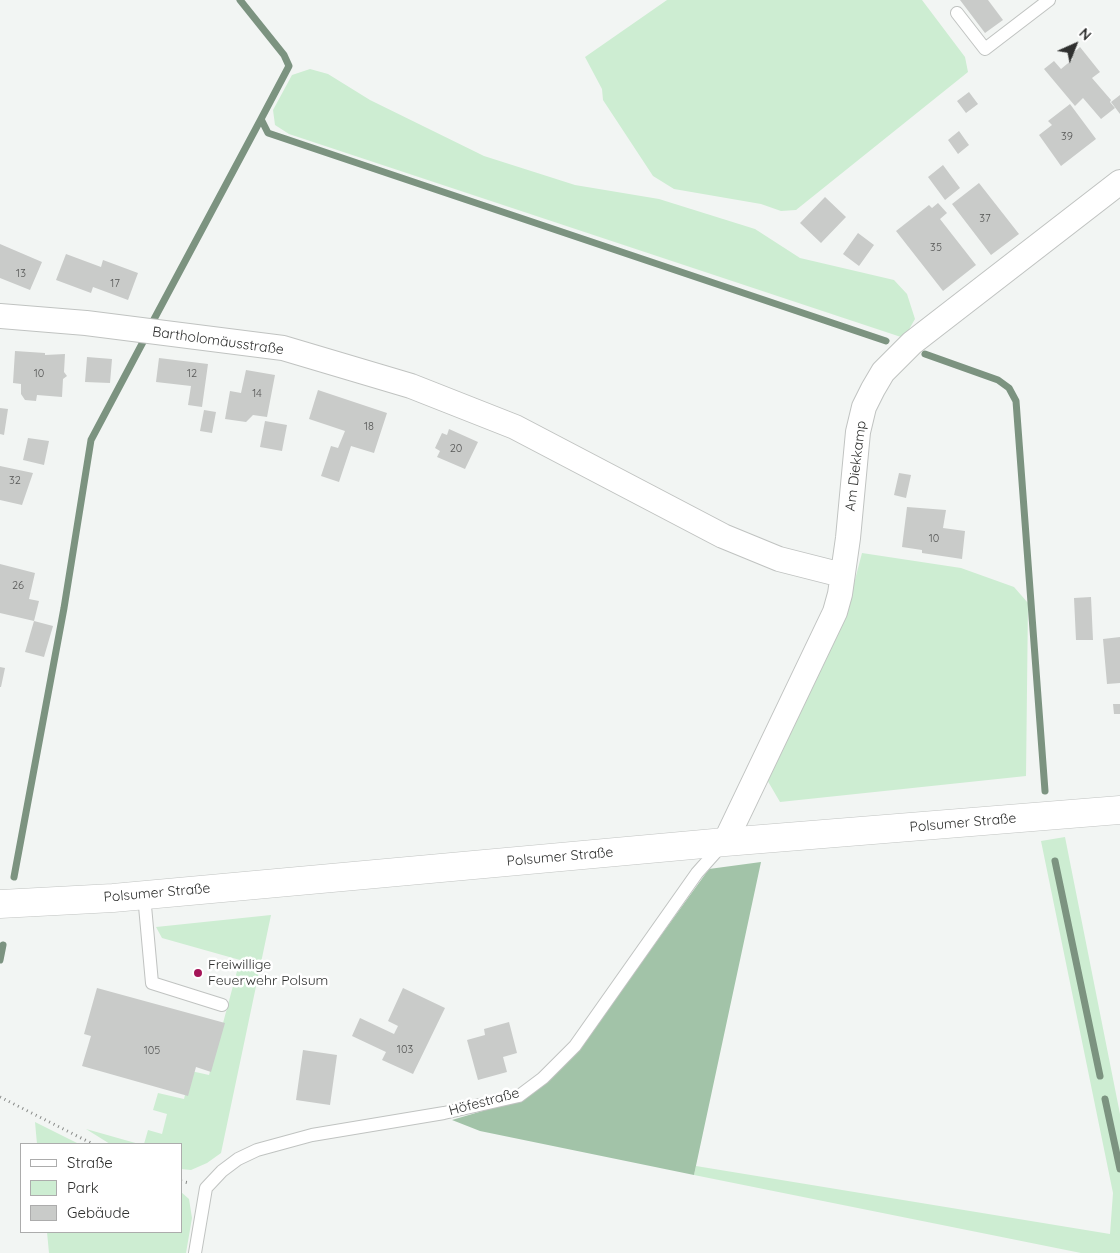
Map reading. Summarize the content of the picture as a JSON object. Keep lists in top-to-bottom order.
{
  "streets": {
    "main road": ["Polsumer Straße"],
    "street": ["Bartholomäusstraße", "Am Diekkamp"],
    "lane": ["Höfestraße"]
  },
  "crossings": [
    ["Bartholomäusstraße", "Am Diekkamp"],
    ["Am Diekkamp", "Polsumer Straße"],
    ["Am Diekkamp", "Höfestraße"],
    ["Polsumer Straße", "Höfestraße"]
  ],
  "places": ["Freiwillige Feuerwehr Polsum"],
  "house_numbers": [
    "39",
    "37",
    "35",
    "13",
    "17",
    "10",
    "12",
    "14",
    "18",
    "20",
    "32",
    "10",
    "26",
    "103",
    "105"
  ],
  "legend": ["Straße", "Park", "Gebäude"],
  "north": "top right"
}
